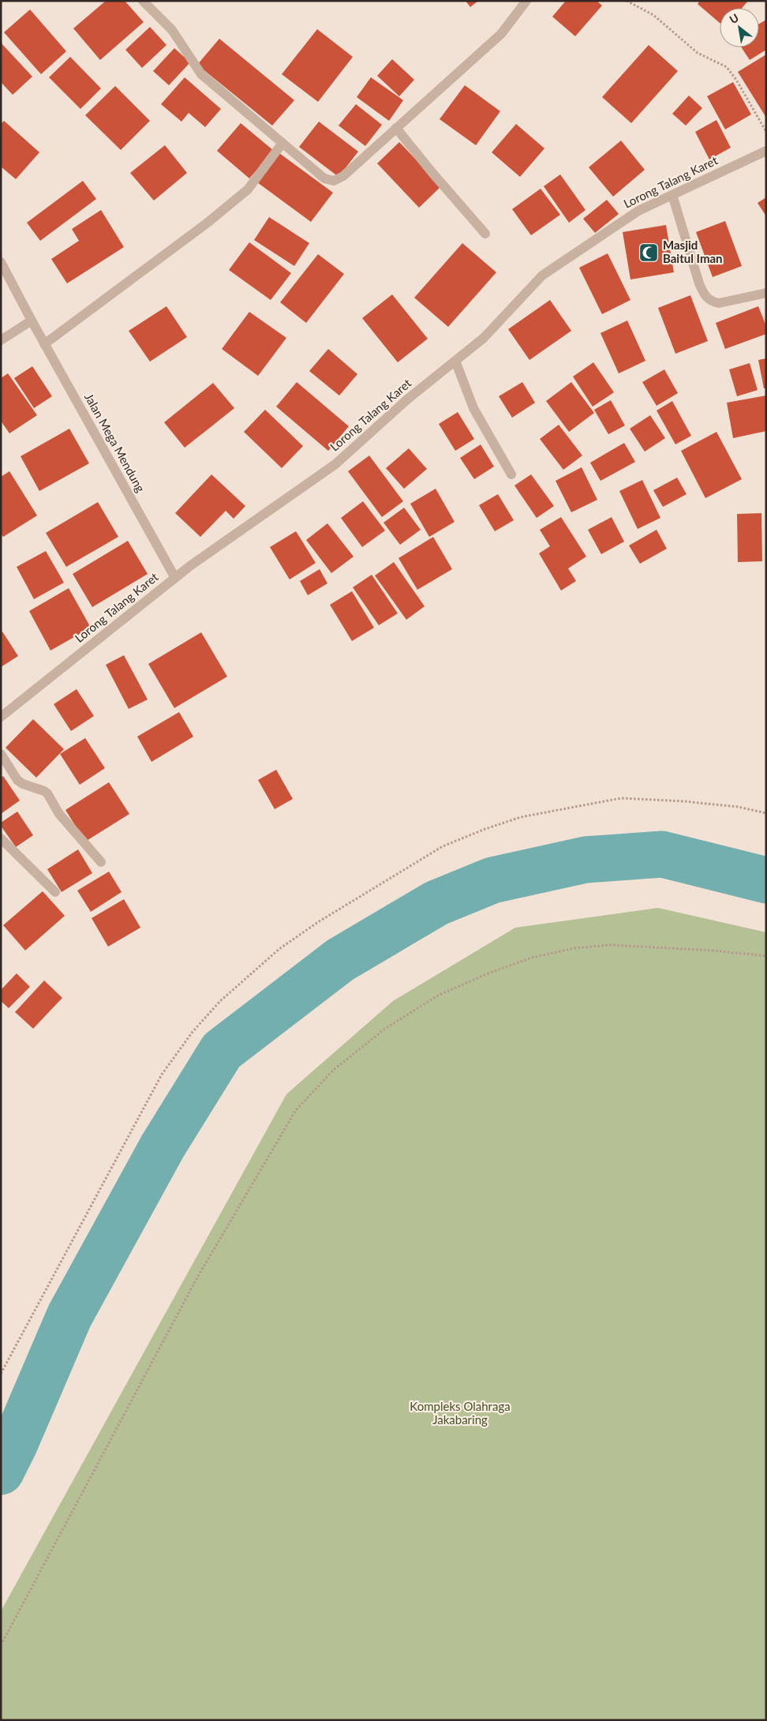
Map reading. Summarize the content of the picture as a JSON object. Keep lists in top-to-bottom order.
{
  "streets": {
    "street": ["Lorong Talang Karet", "Jalan Mega Mendung"]
  },
  "crossings": [
    ["Lorong Talang Karet", "Jalan Mega Mendung"]
  ],
  "parks": ["Kompleks Olahraga Jakabaring"],
  "places": {
    "mosque": ["Masjid Baitul Iman"]
  },
  "north": "top left"
}
